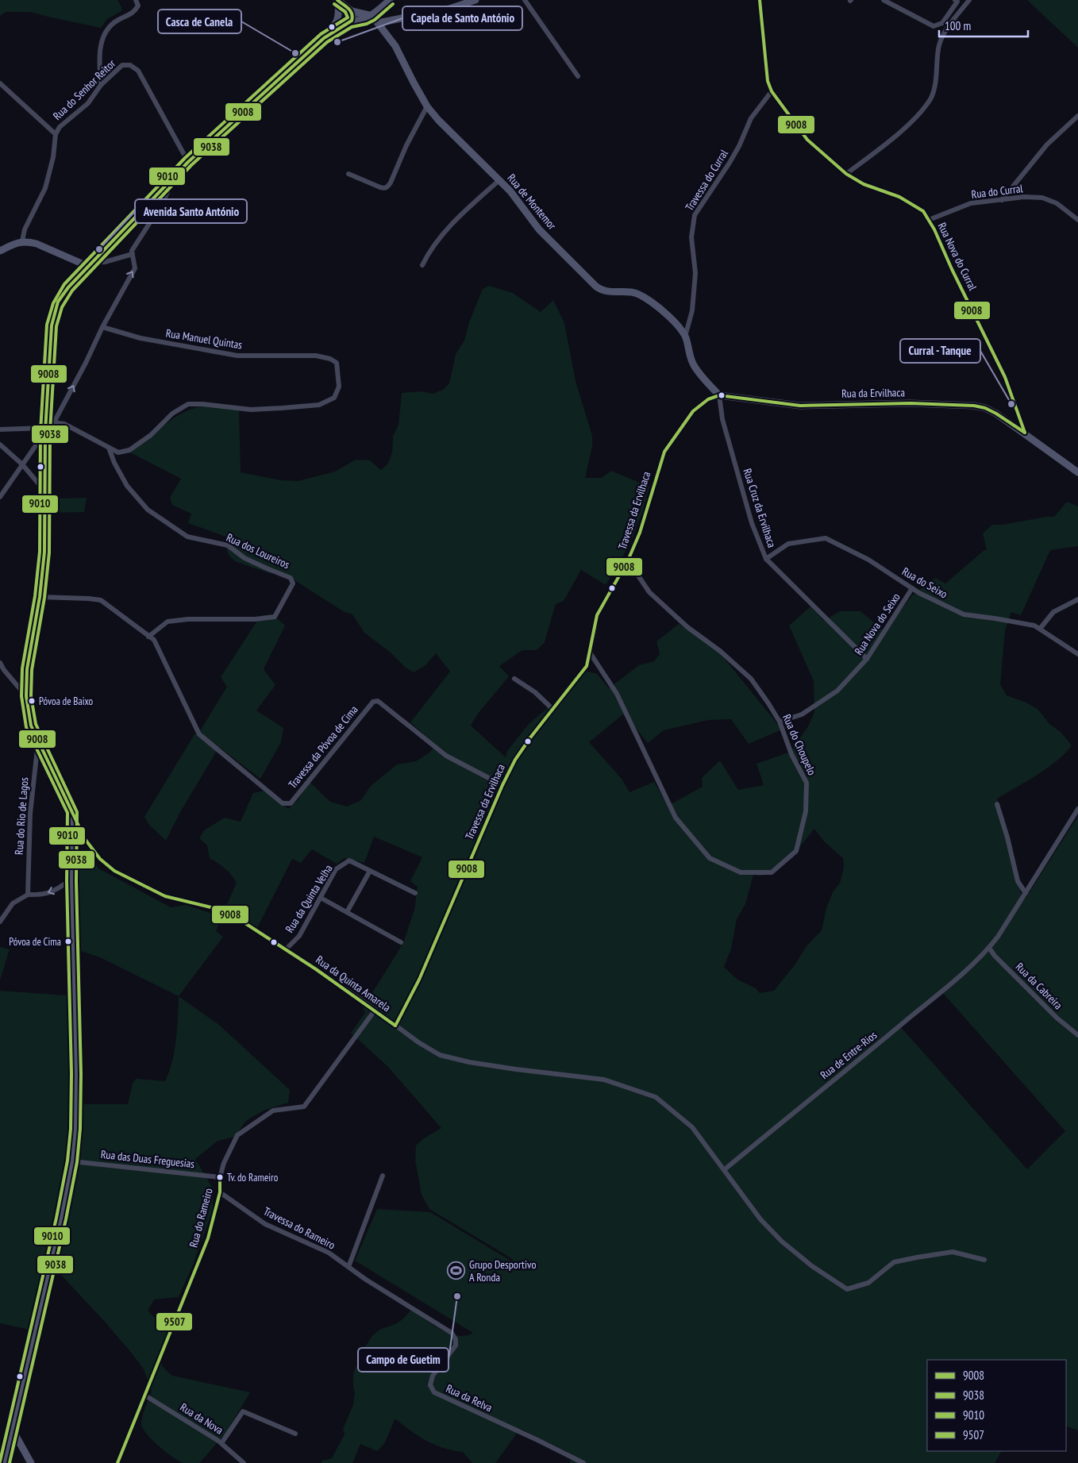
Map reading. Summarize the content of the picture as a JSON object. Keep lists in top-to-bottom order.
{
  "streets": {
    "main road": ["Rua de Montemor", "Rua da Ervilhaca"],
    "street": [
      "Rua do Senhor Reitor",
      "Travessa do Curral",
      "Rua do Curral",
      "Rua Nova do Curral",
      "Rua Manuel Quintas",
      "Rua Cruz da Ervilhaca",
      "Travessa da Ervilhaca",
      "Rua dos Loureiros",
      "Rua do Seixo",
      "Rua Nova do Seixo",
      "Rua do Choupelo",
      "Travessa da Póvoa de Cima",
      "Rua do Rio de Lagos",
      "Rua da Quinta Velha",
      "Rua da Quinta Amarela",
      "Rua da Cabreira",
      "Rua de Entre-Rios",
      "Rua das Duas Freguesias",
      "Rua do Rameiro",
      "Travessa do Rameiro",
      "Rua da Relva",
      "Rua da Nova"
    ]
  },
  "crossings": [
    ["Travessa do Curral", "Rua de Montemor"],
    ["Rua do Curral", "Rua Nova do Curral"],
    ["Rua Nova do Curral", "Rua da Ervilhaca"],
    ["Rua Manuel Quintas", "Rua dos Loureiros"],
    ["Rua da Ervilhaca", "Rua Cruz da Ervilhaca"],
    ["Rua da Ervilhaca", "Travessa da Ervilhaca"],
    ["Rua Cruz da Ervilhaca", "Travessa da Ervilhaca"],
    ["Rua Cruz da Ervilhaca", "Rua do Seixo"],
    ["Rua Cruz da Ervilhaca", "Rua Nova do Seixo"],
    ["Travessa da Ervilhaca", "Rua do Choupelo"],
    ["Travessa da Ervilhaca", "Travessa da Póvoa de Cima"],
    ["Travessa da Ervilhaca", "Rua da Quinta Amarela"],
    ["Rua dos Loureiros", "Travessa da Póvoa de Cima"],
    ["Rua do Seixo", "Rua Nova do Seixo"],
    ["Rua Nova do Seixo", "Rua do Choupelo"],
    ["Rua da Quinta Velha", "Rua da Quinta Amarela"],
    ["Rua da Quinta Amarela", "Rua de Entre-Rios"],
    ["Rua da Quinta Amarela", "Rua do Rameiro"],
    ["Rua da Cabreira", "Rua de Entre-Rios"],
    ["Rua das Duas Freguesias", "Rua do Rameiro"],
    ["Rua do Rameiro", "Travessa do Rameiro"],
    ["Rua do Rameiro", "Rua da Nova"],
    ["Travessa do Rameiro", "Rua da Relva"]
  ],
  "places": {
    "other": [
      "Capela de Santo António",
      "Casca de Canela",
      "Avenida Santo António",
      "Curral - Tanque",
      "Póvoa de Baixo",
      "Póvoa de Cima",
      "Tv. do Rameiro",
      "Campo de Guetim"
    ],
    "sports": ["Grupo Desportivo A Ronda"]
  },
  "lines": [
    "transit line 9008",
    "transit line 9038",
    "transit line 9010",
    "transit line 9507"
  ],
  "legend": [
    "9008",
    "9038",
    "9010",
    "9507"
  ],
  "scale_bar": "100 m"
}
